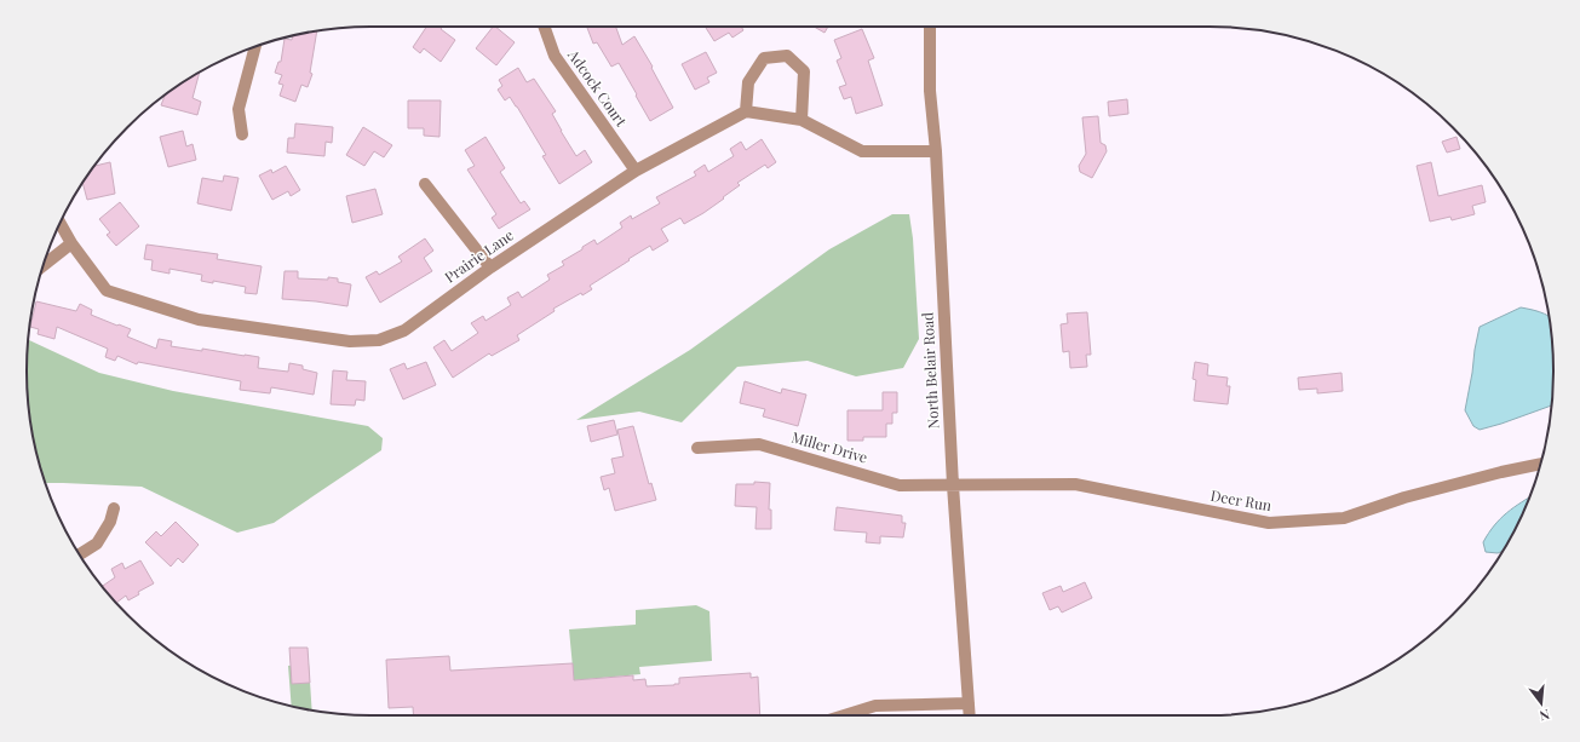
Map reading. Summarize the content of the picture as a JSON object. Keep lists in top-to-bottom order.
{
  "streets": {
    "street": [
      "Adcock Court",
      "Prairie Lane",
      "North Belair Road",
      "Miller Drive",
      "Deer Run"
    ]
  },
  "crossings": [
    ["Adcock Court", "Prairie Lane"],
    ["North Belair Road", "Miller Drive"],
    ["North Belair Road", "Deer Run"],
    ["Miller Drive", "Deer Run"]
  ],
  "north": "bottom"
}
